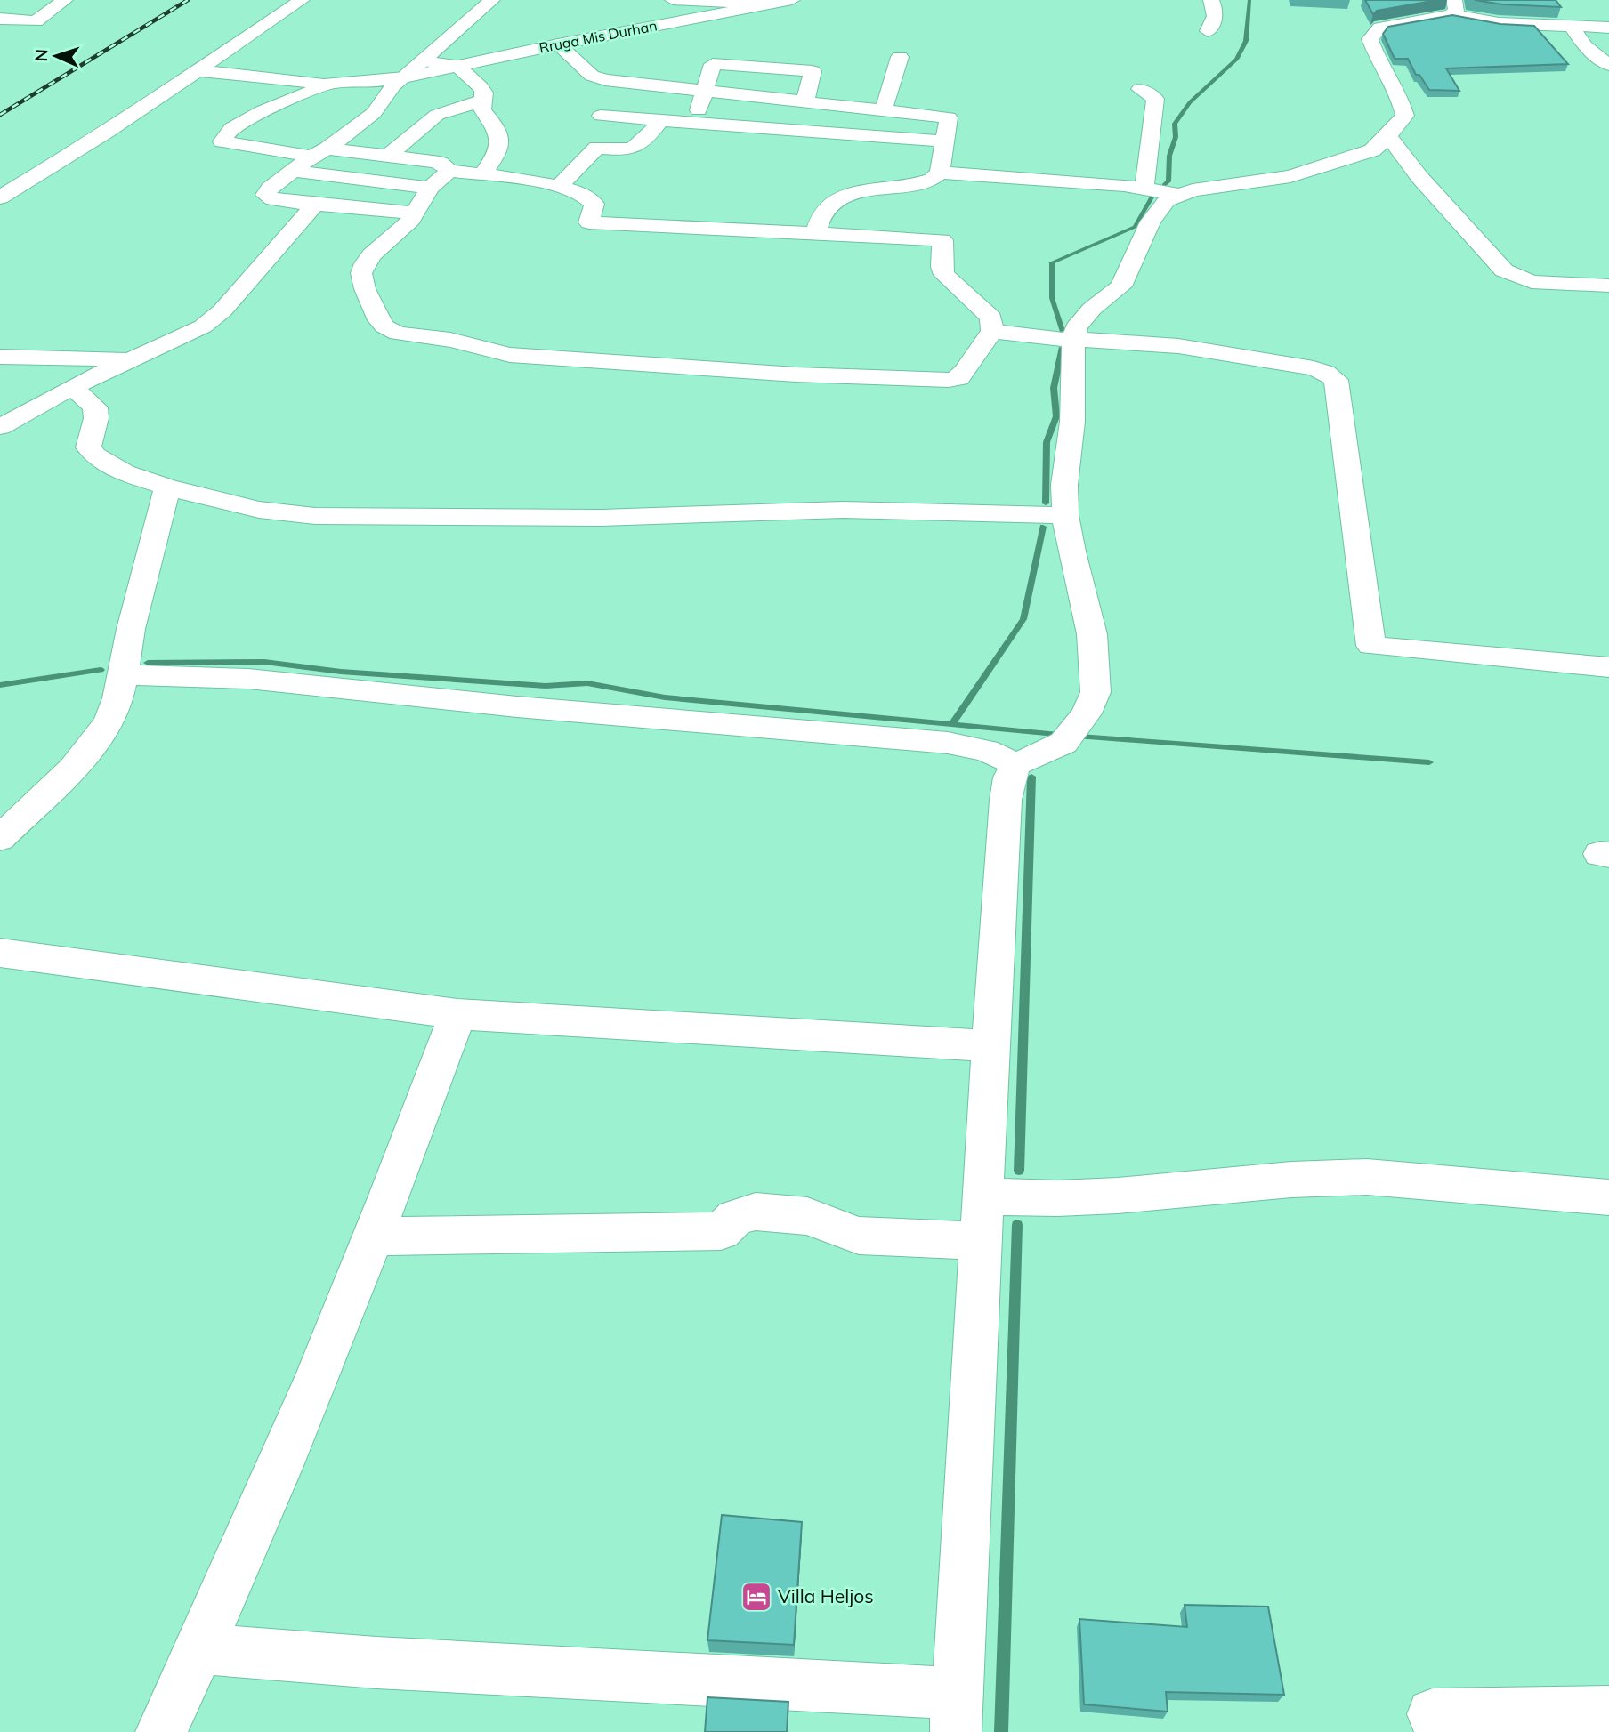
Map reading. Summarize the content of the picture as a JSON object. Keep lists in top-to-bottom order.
{
  "streets": {
    "street": ["Rruga Mis Durhan"]
  },
  "places": {
    "hotel": ["Villa Heljos"]
  },
  "north": "left"
}
